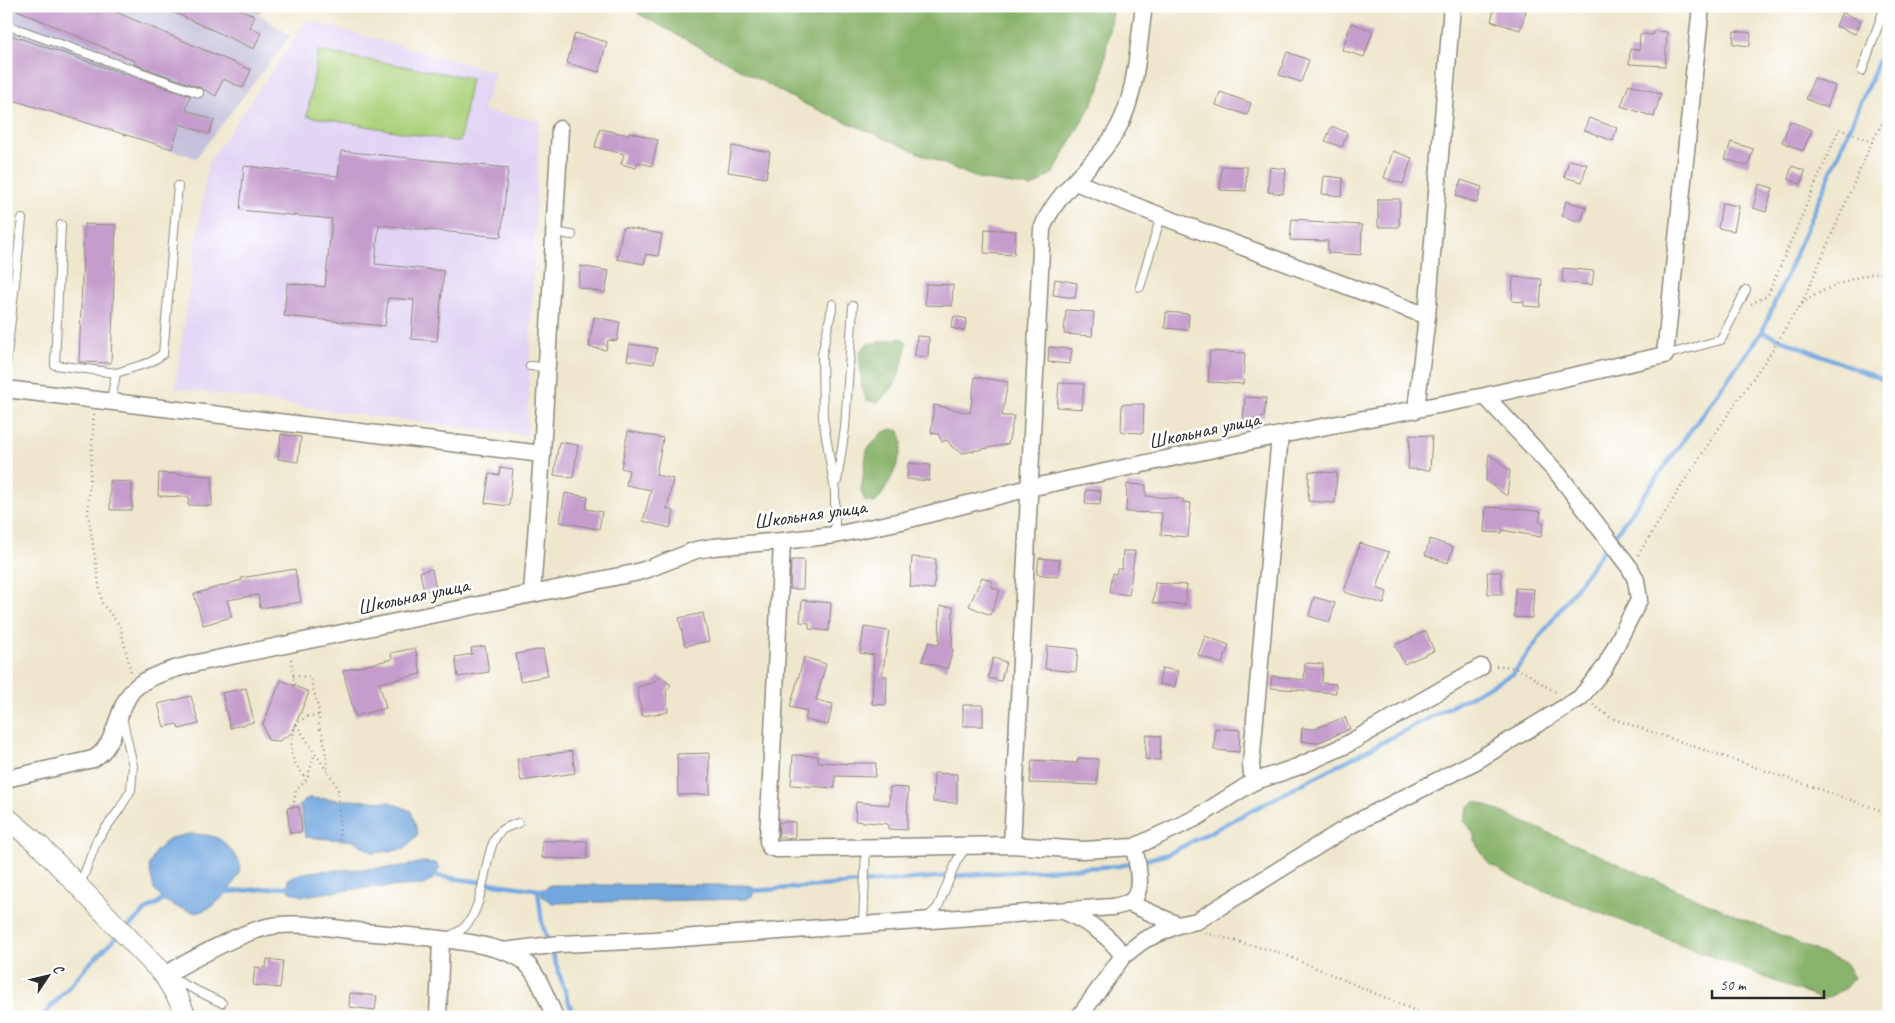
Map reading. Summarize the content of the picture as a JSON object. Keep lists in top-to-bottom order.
{
  "streets": {
    "street": ["Школьная улица"]
  },
  "scale_bar": "50 m",
  "north": "top right"
}
